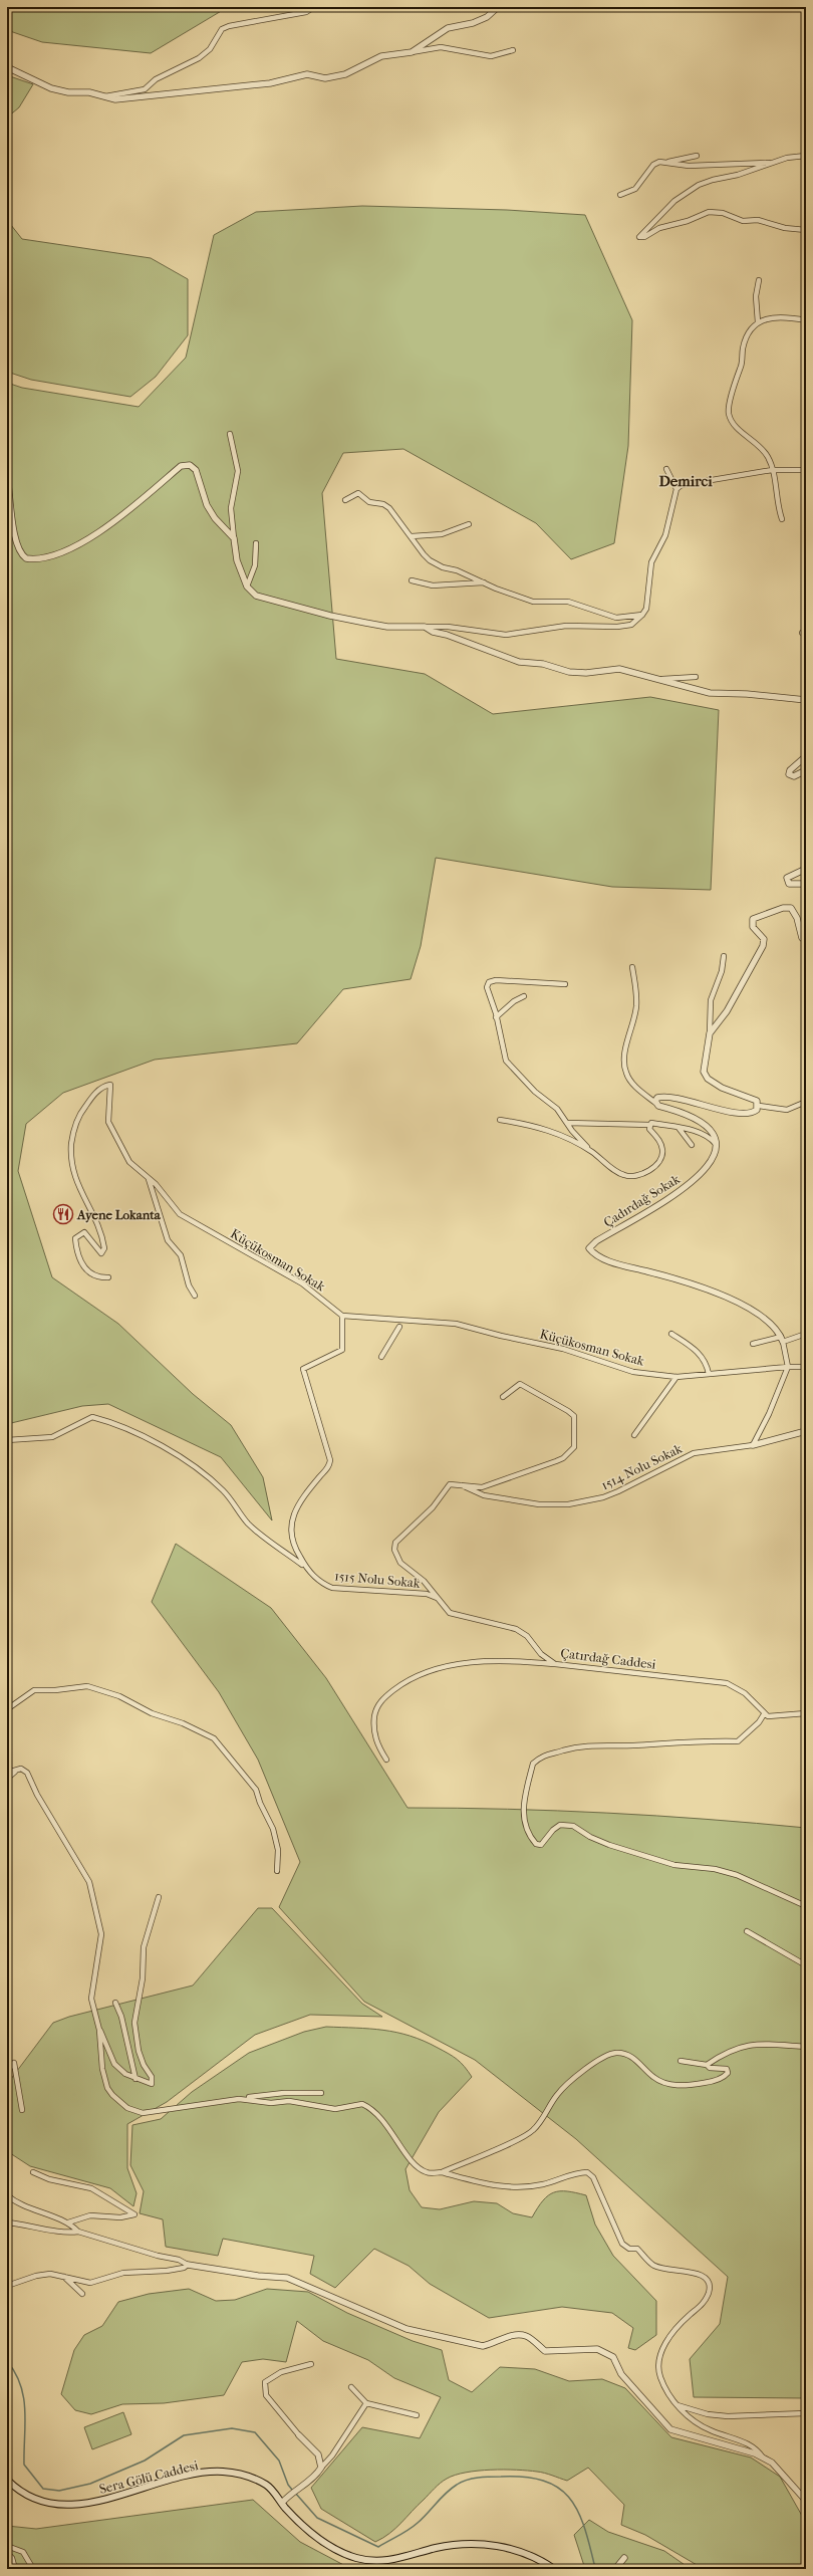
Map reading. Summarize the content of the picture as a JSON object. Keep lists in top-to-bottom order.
{
  "streets": {
    "main road": ["Sera Gölü Caddesi"],
    "street": [
      "Çadırdağ Sokak",
      "Küçükosman Sokak",
      "1514 Nolu Sokak",
      "1515 Nolu Sokak",
      "Çatırdağ Caddesi"
    ]
  },
  "crossings": [
    ["Küçükosman Sokak", "1515 Nolu Sokak"],
    ["1514 Nolu Sokak", "Çatırdağ Caddesi"],
    ["1515 Nolu Sokak", "Çatırdağ Caddesi"]
  ],
  "districts": ["Demirci"],
  "places": {
    "restaurant": ["Ayene Lokanta"]
  }
}
